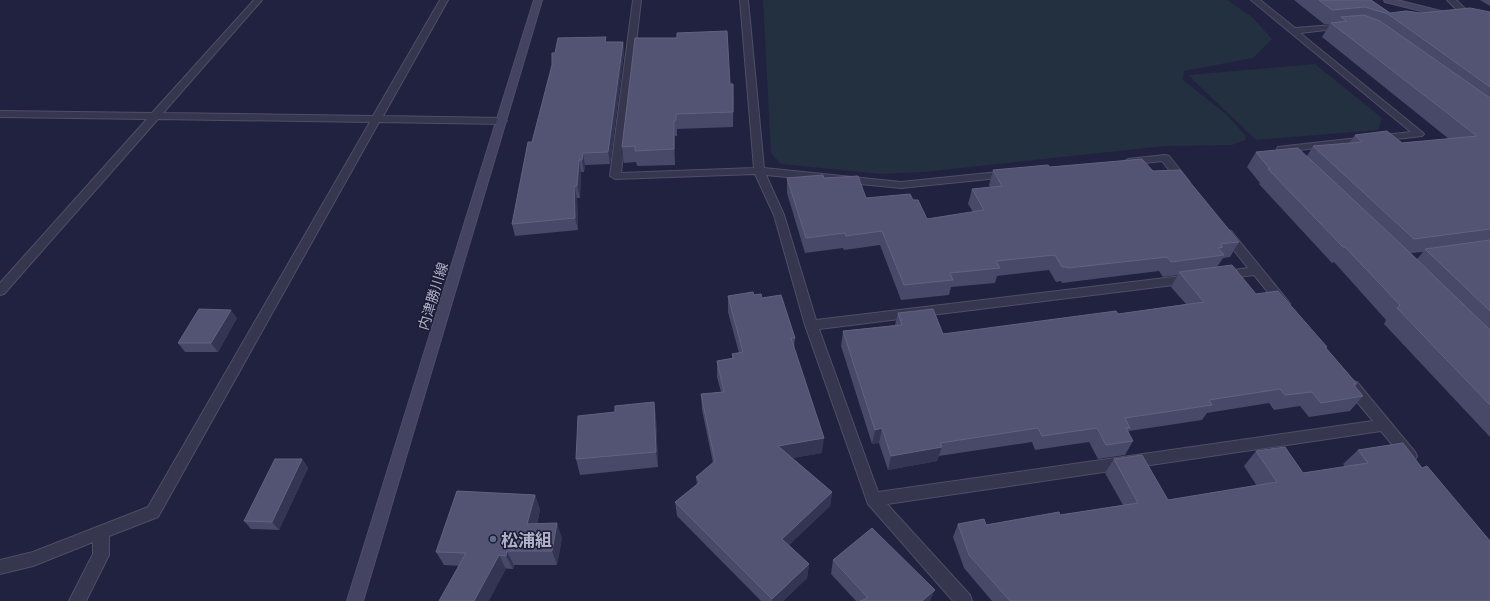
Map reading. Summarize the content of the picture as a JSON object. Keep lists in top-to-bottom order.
{
  "streets": {
    "main road": ["内津勝川線"]
  },
  "places": ["松浦組"]
}
